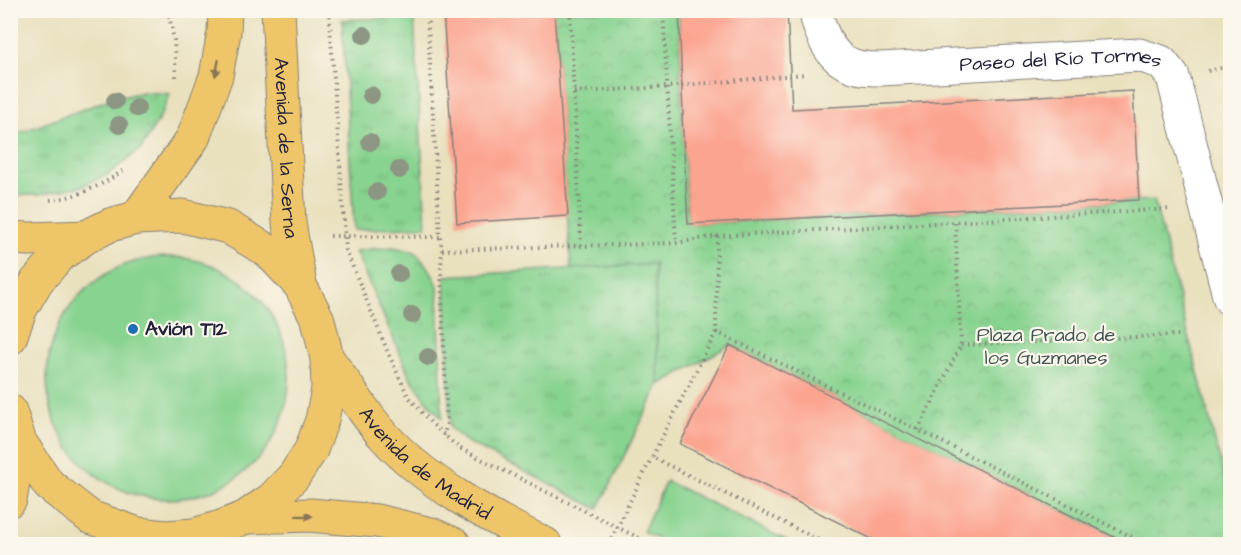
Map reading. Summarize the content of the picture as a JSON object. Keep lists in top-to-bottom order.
{
  "streets": {
    "main road": ["Avenida de la Serna", "Avenida de Madrid"],
    "street": ["Paseo del Río Tormes"]
  },
  "parks": ["Plaza Prado de los Guzmanes"],
  "places": ["Avión T12"]
}
